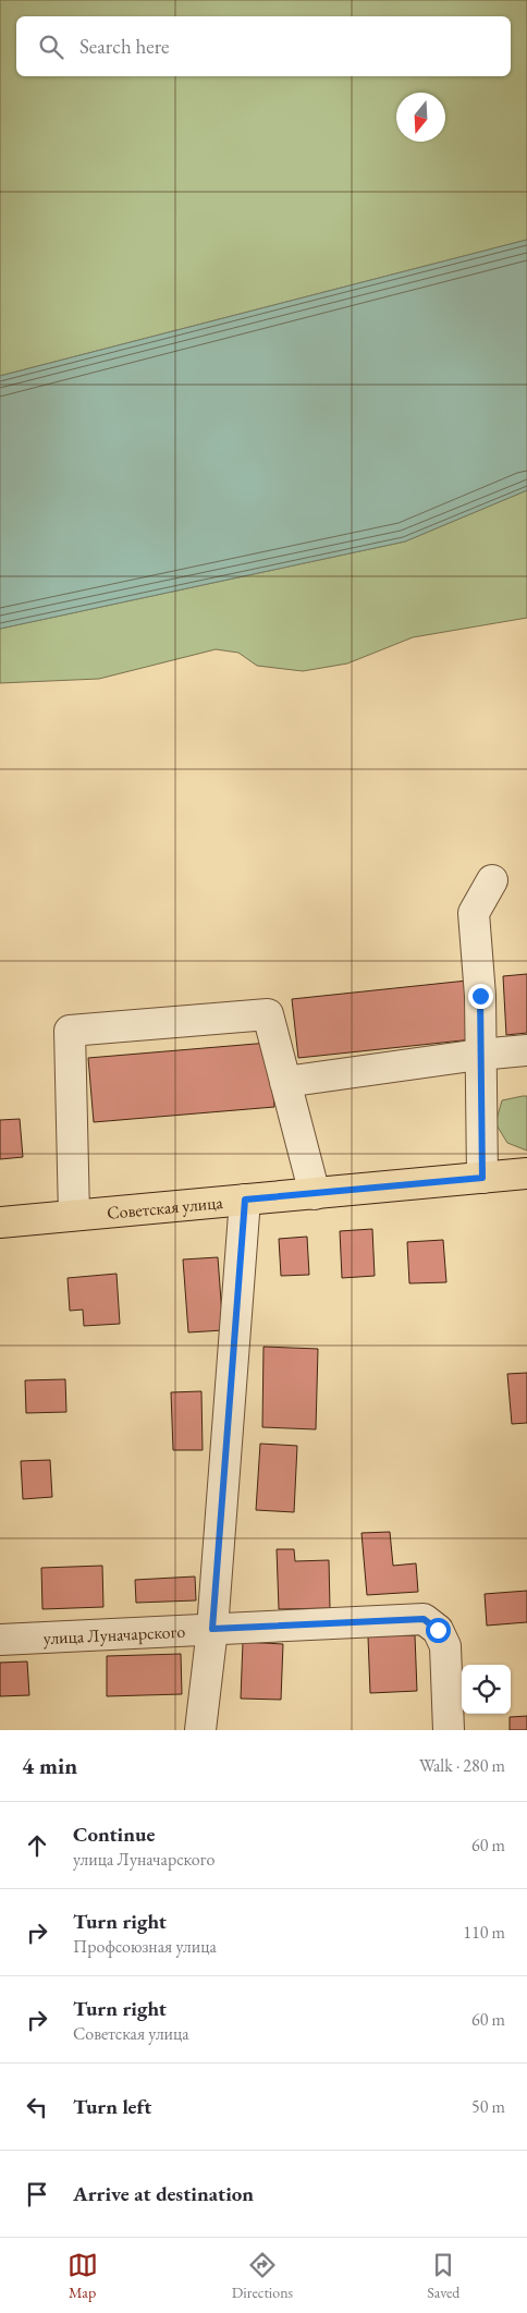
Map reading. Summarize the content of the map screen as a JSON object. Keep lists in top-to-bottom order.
{
  "streets": {
    "main road": ["Советская улица"],
    "street": ["улица Луначарского"]
  },
  "north": "bottom",
  "page": {
    "search": "Search here",
    "heading": ["4 min", "Walk · 280 m"],
    "list": [
      ["Continue", "улица Луначарского", "60 m"],
      ["Turn right", "Профсоюзная улица", "110 m"],
      ["Turn right", "Советская улица", "60 m"],
      ["Turn left", "50 m"],
      "Arrive at destination"
    ],
    "nav": ["Map", "Directions", "Saved"]
  }
}
